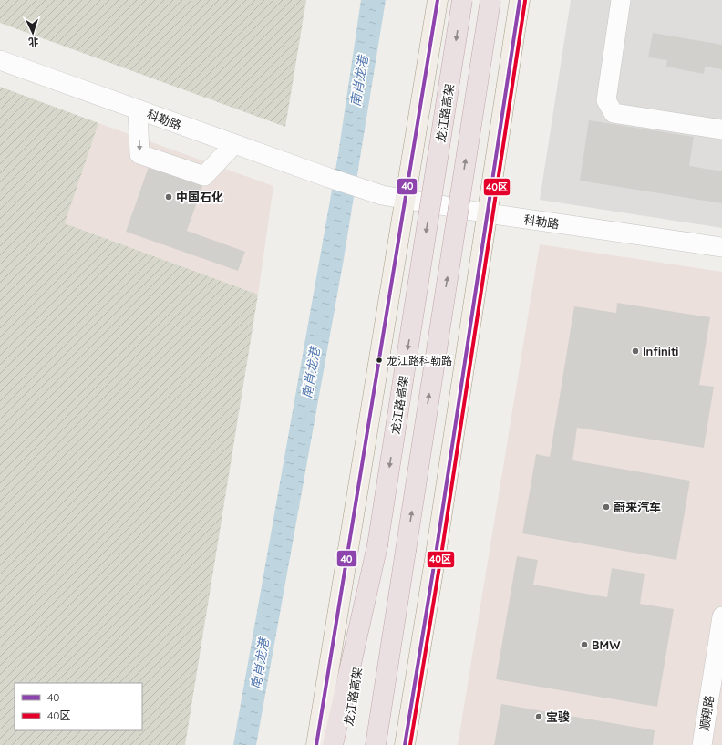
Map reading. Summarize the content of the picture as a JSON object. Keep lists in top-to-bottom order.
{
  "streets": {
    "highway": ["龙江路高架"],
    "street": ["科勒路", "顺翔路"]
  },
  "water": ["南肖龙港"],
  "places": [
    "中国石化",
    "Infiniti",
    "龙江路科勒路",
    "蔚来汽车",
    "BMW",
    "宝骏"
  ],
  "lines": ["transit line 40", "transit line 40区"],
  "legend": ["40", "40区"],
  "north": "bottom"
}
